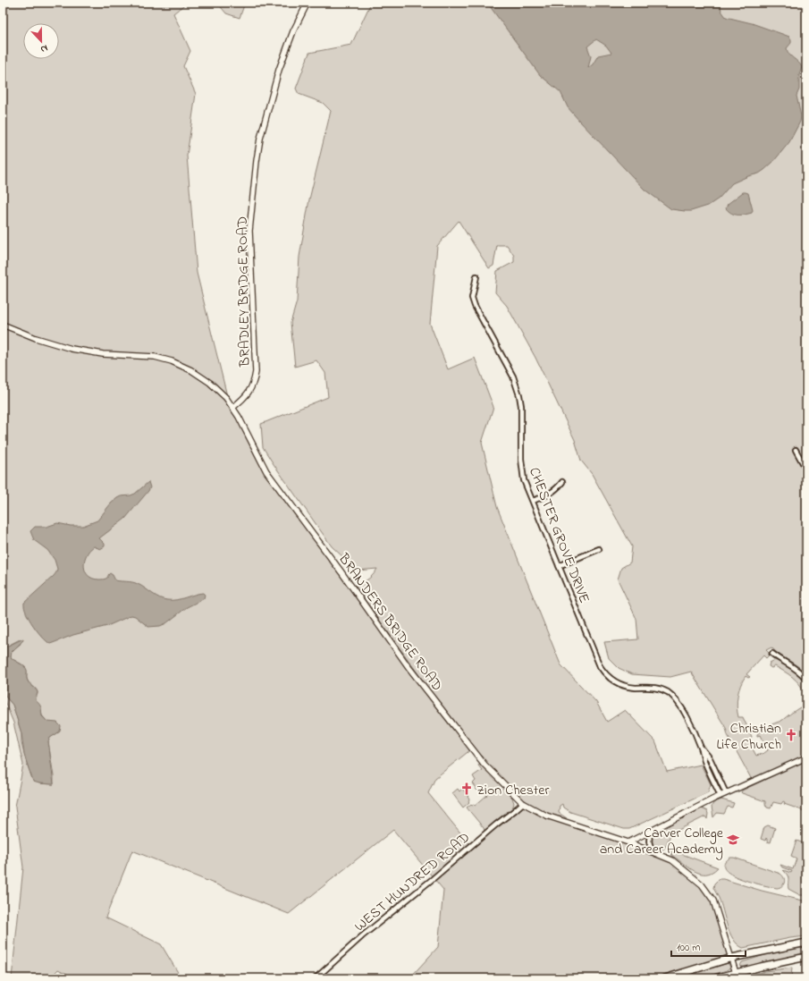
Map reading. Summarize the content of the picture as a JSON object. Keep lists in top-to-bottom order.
{
  "streets": {
    "street": [
      "BRADLEY BRIDGE ROAD",
      "CHESTER GROVE DRIVE",
      "BRANDERS BRIDGE ROAD",
      "WEST HUNDRED ROAD"
    ]
  },
  "crossings": [
    ["BRADLEY BRIDGE ROAD", "BRANDERS BRIDGE ROAD"],
    ["BRANDERS BRIDGE ROAD", "WEST HUNDRED ROAD"]
  ],
  "places": {
    "church": ["Christian Life Church", "Zion Chester"],
    "school or university": ["Carver College and Career Academy"]
  },
  "scale_bar": "100 m",
  "north": "bottom"
}
